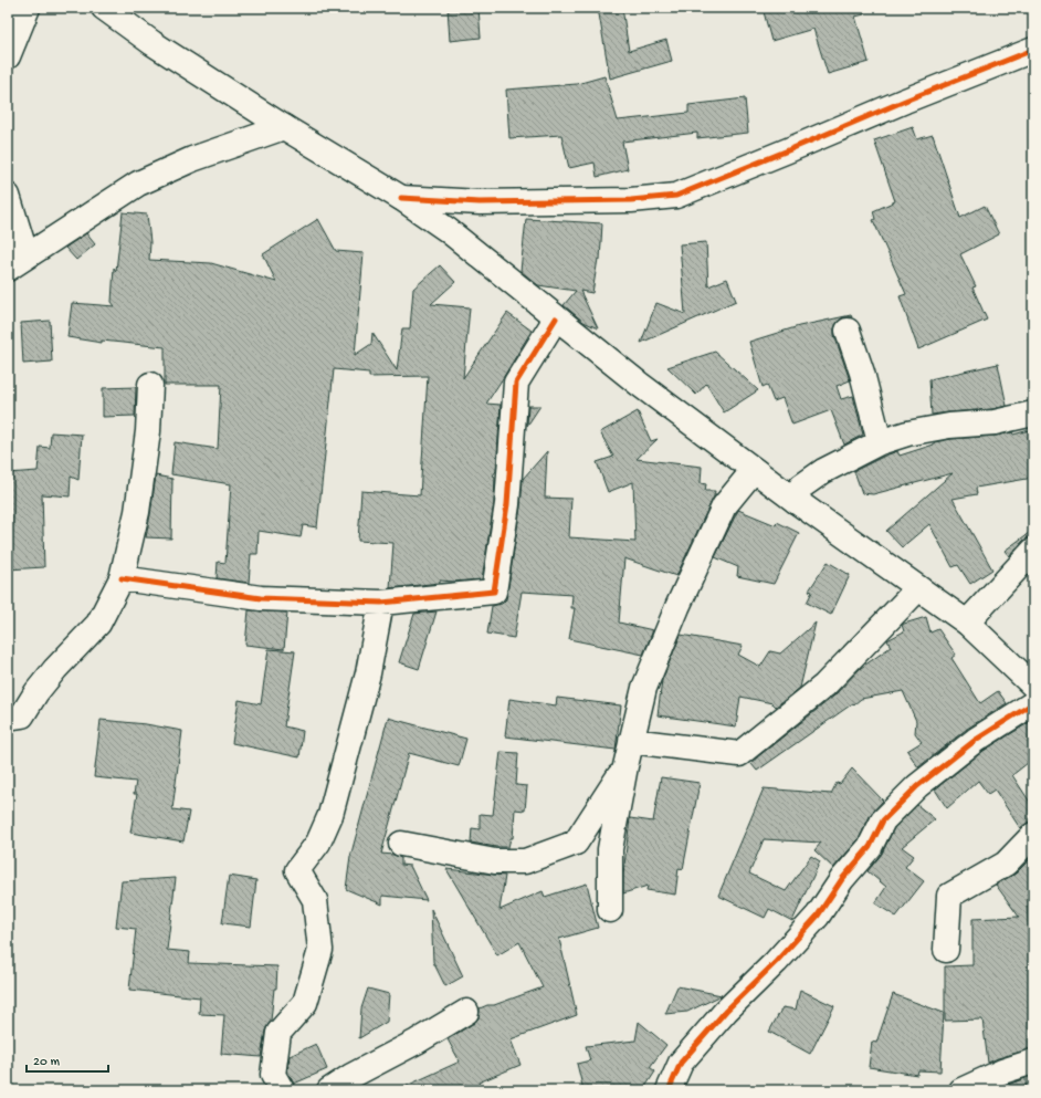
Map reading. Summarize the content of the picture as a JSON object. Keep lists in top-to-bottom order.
{
  "scale_bar": "20 m"
}
